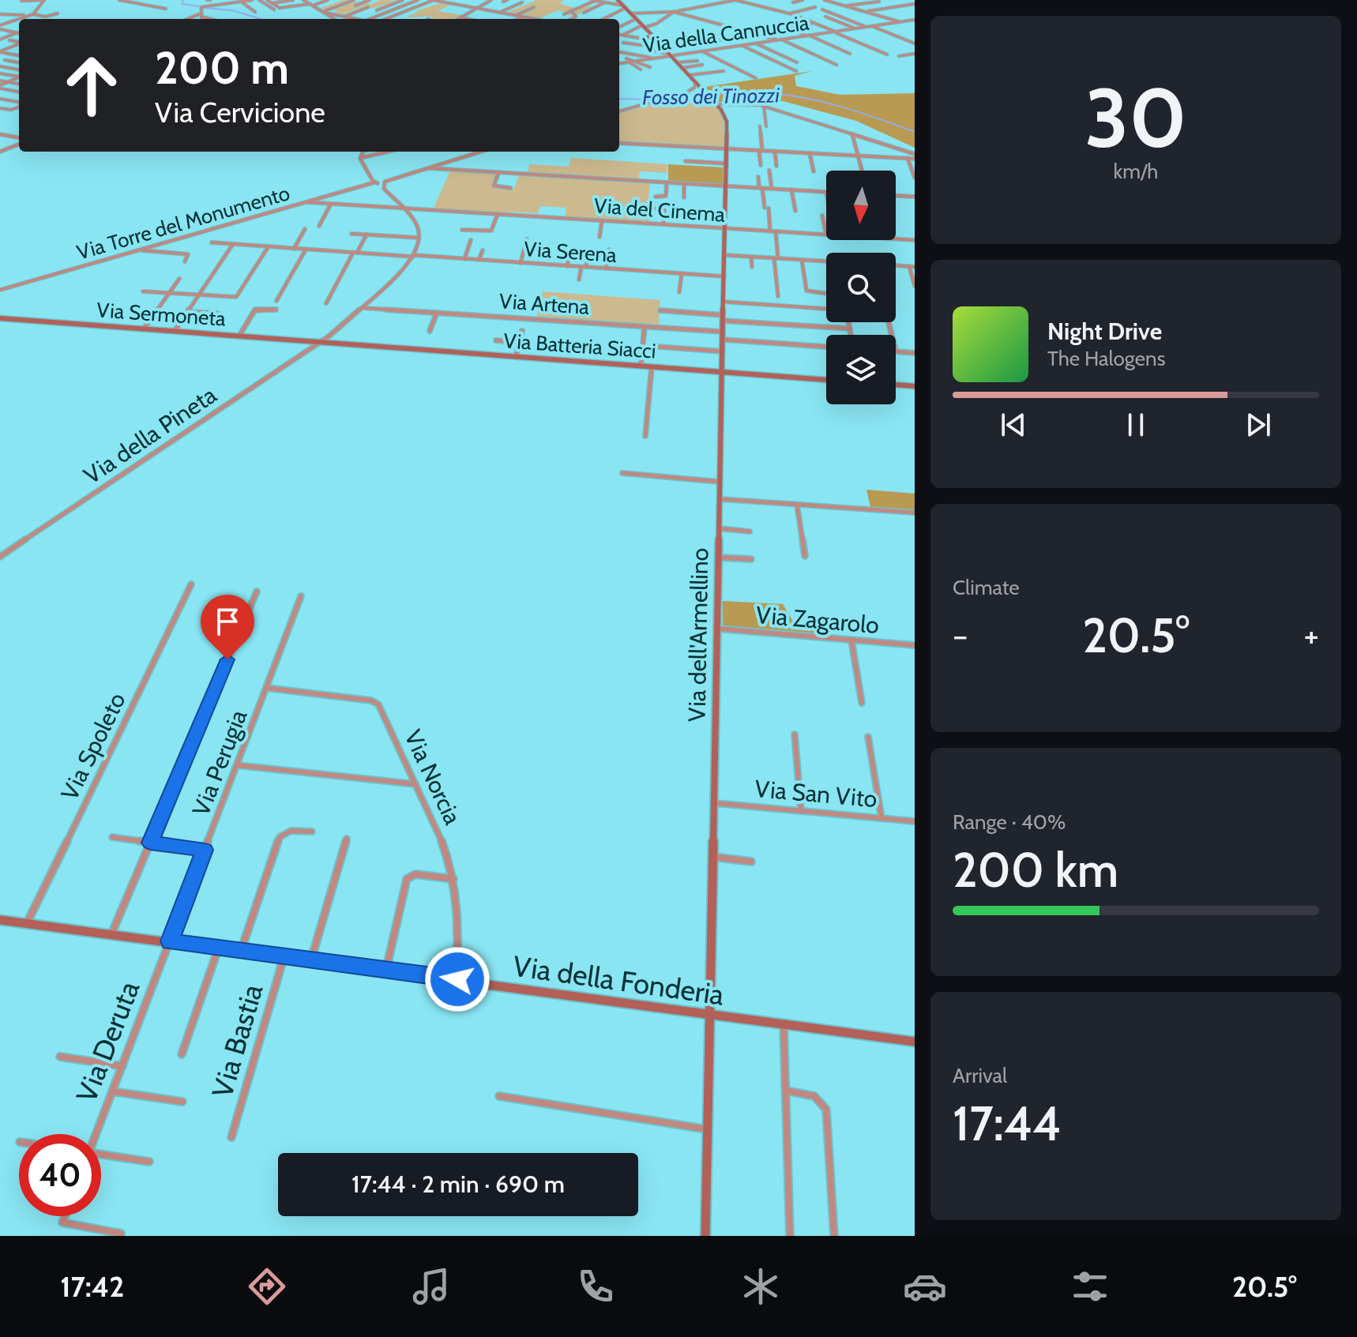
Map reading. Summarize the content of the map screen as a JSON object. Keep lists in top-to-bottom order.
{
  "streets": {
    "street": [
      "Via della Cannuccia",
      "Via del Cinema",
      "Via Torre del Monumento",
      "Via Serena",
      "Via Artena",
      "Via Sermoneta",
      "Via Batteria Siacci",
      "Via della Pineta",
      "Via Zagarolo",
      "Via dell'Armellino",
      "Via Spoleto",
      "Via Perugia",
      "Via Norcia",
      "Via San Vito",
      "Via della Fonderia",
      "Via Bastia",
      "Via Deruta"
    ]
  },
  "crossings": [
    ["Via della Cannuccia", "Via dell'Armellino"],
    ["Via del Cinema", "Via Torre del Monumento"],
    ["Via del Cinema", "Via dell'Armellino"],
    ["Via Serena", "Via della Pineta"],
    ["Via Serena", "Via dell'Armellino"],
    ["Via Artena", "Via della Pineta"],
    ["Via Artena", "Via dell'Armellino"],
    ["Via Sermoneta", "Via Batteria Siacci"],
    ["Via Sermoneta", "Via della Pineta"],
    ["Via Batteria Siacci", "Via della Pineta"],
    ["Via Batteria Siacci", "Via dell'Armellino"],
    ["Via Zagarolo", "Via dell'Armellino"],
    ["Via dell'Armellino", "Via San Vito"],
    ["Via dell'Armellino", "Via della Fonderia"],
    ["Via Spoleto", "Via della Fonderia"],
    ["Via Perugia", "Via Norcia"],
    ["Via Perugia", "Via della Fonderia"],
    ["Via Perugia", "Via Deruta"],
    ["Via Norcia", "Via della Fonderia"],
    ["Via della Fonderia", "Via Bastia"],
    ["Via della Fonderia", "Via Deruta"]
  ],
  "water": ["Fosso dei Tinozzi"],
  "north": "bottom",
  "page": {
    "tile": [
      ["30", "km/h"],
      "Climate",
      ["Range · 40%", "200 km"],
      ["Arrival", "17:44"]
    ],
    "turn": ["200 m", "Via Cervicione"],
    "song": ["Night Drive", "The Halogens"],
    "heat": ["−", "20.5°", "+"],
    "limit": "40",
    "trip": "17:44 · 2 min · 690 m",
    "tabs": ["17:42", "20.5°"]
  }
}
